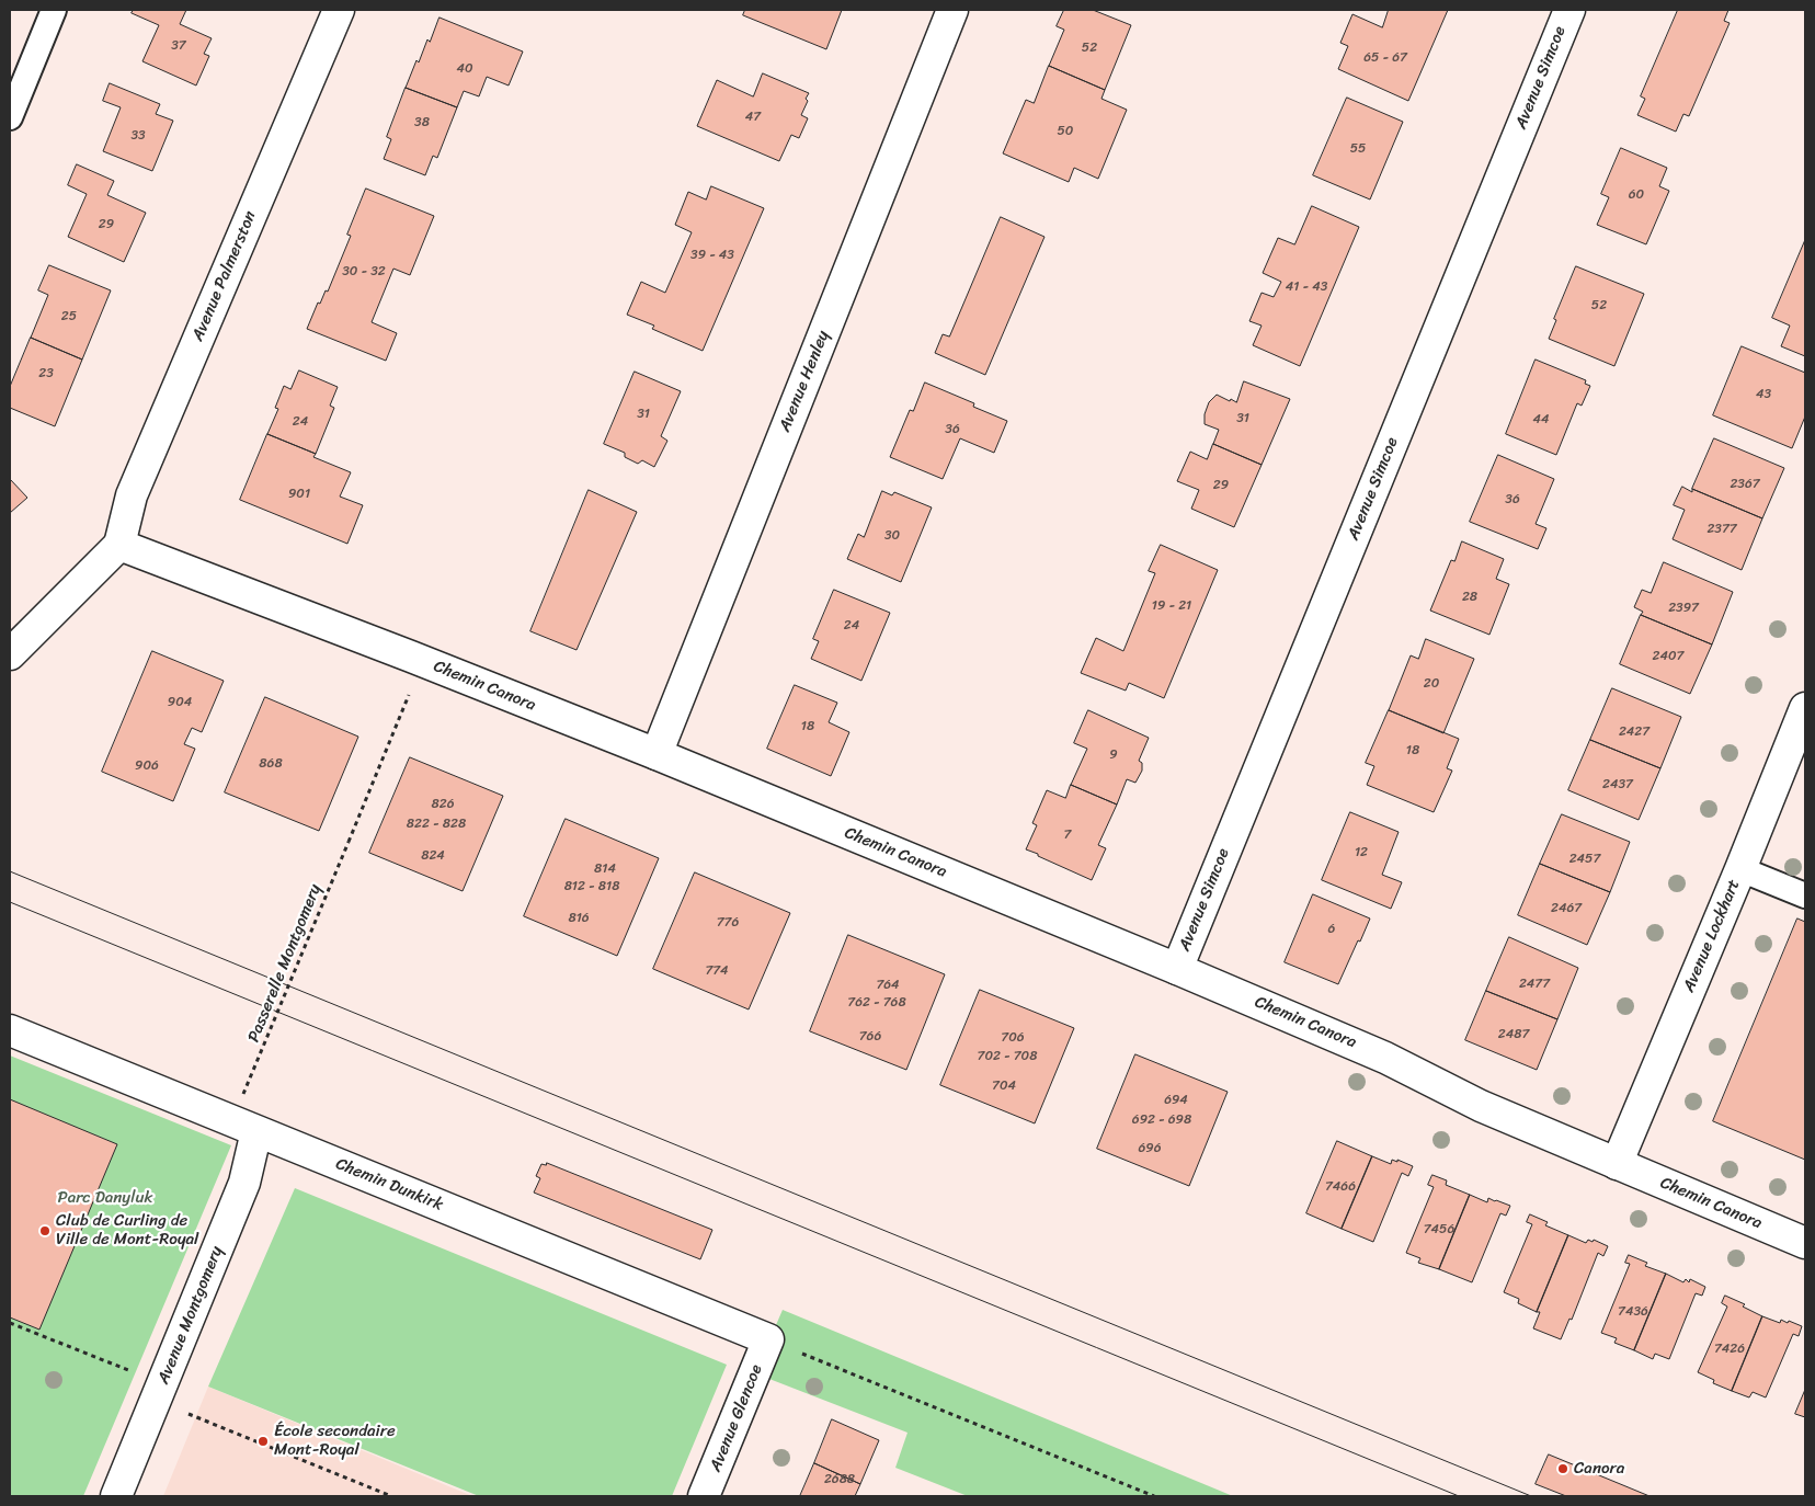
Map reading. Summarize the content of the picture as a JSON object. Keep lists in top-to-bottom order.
{
  "streets": {
    "street": [
      "Avenue Simcoe",
      "Avenue Palmerston",
      "Avenue Henley",
      "Chemin Canora",
      "Avenue Lockhart",
      "Chemin Dunkirk",
      "Avenue Montgomery",
      "Avenue Glencoe"
    ],
    "path": ["Passerelle Montgomery"]
  },
  "crossings": [
    ["Avenue Simcoe", "Chemin Canora"],
    ["Avenue Palmerston", "Chemin Canora"],
    ["Avenue Henley", "Chemin Canora"],
    ["Chemin Canora", "Avenue Lockhart"],
    ["Chemin Dunkirk", "Avenue Montgomery"],
    ["Chemin Dunkirk", "Avenue Glencoe"]
  ],
  "parks": ["Parc Danyluk"],
  "places": ["Club de Curling de Ville de Mont-Royal", "École secondaire Mont-Royal", "Canora"],
  "house_numbers": [
    "37",
    "52",
    "65 - 67",
    "40",
    "47",
    "38",
    "50",
    "33",
    "55",
    "60",
    "29",
    "39 - 43",
    "30 - 32",
    "41 - 43",
    "52",
    "25",
    "23",
    "43",
    "31",
    "31",
    "44",
    "24",
    "36",
    "2367",
    "29",
    "901",
    "36",
    "2377",
    "30",
    "28",
    "19 - 21",
    "2397",
    "24",
    "2407",
    "20",
    "904",
    "18",
    "2427",
    "18",
    "9",
    "868",
    "906",
    "2437",
    "826",
    "822 - 828",
    "7",
    "12",
    "824",
    "2457",
    "814",
    "812 - 818",
    "2467",
    "816",
    "776",
    "6",
    "774",
    "2477",
    "764",
    "762 - 768",
    "2487",
    "766",
    "706",
    "702 - 708",
    "704",
    "694",
    "692 - 698",
    "696",
    "7466",
    "7456",
    "7436",
    "7426",
    "2688"
  ]
}
